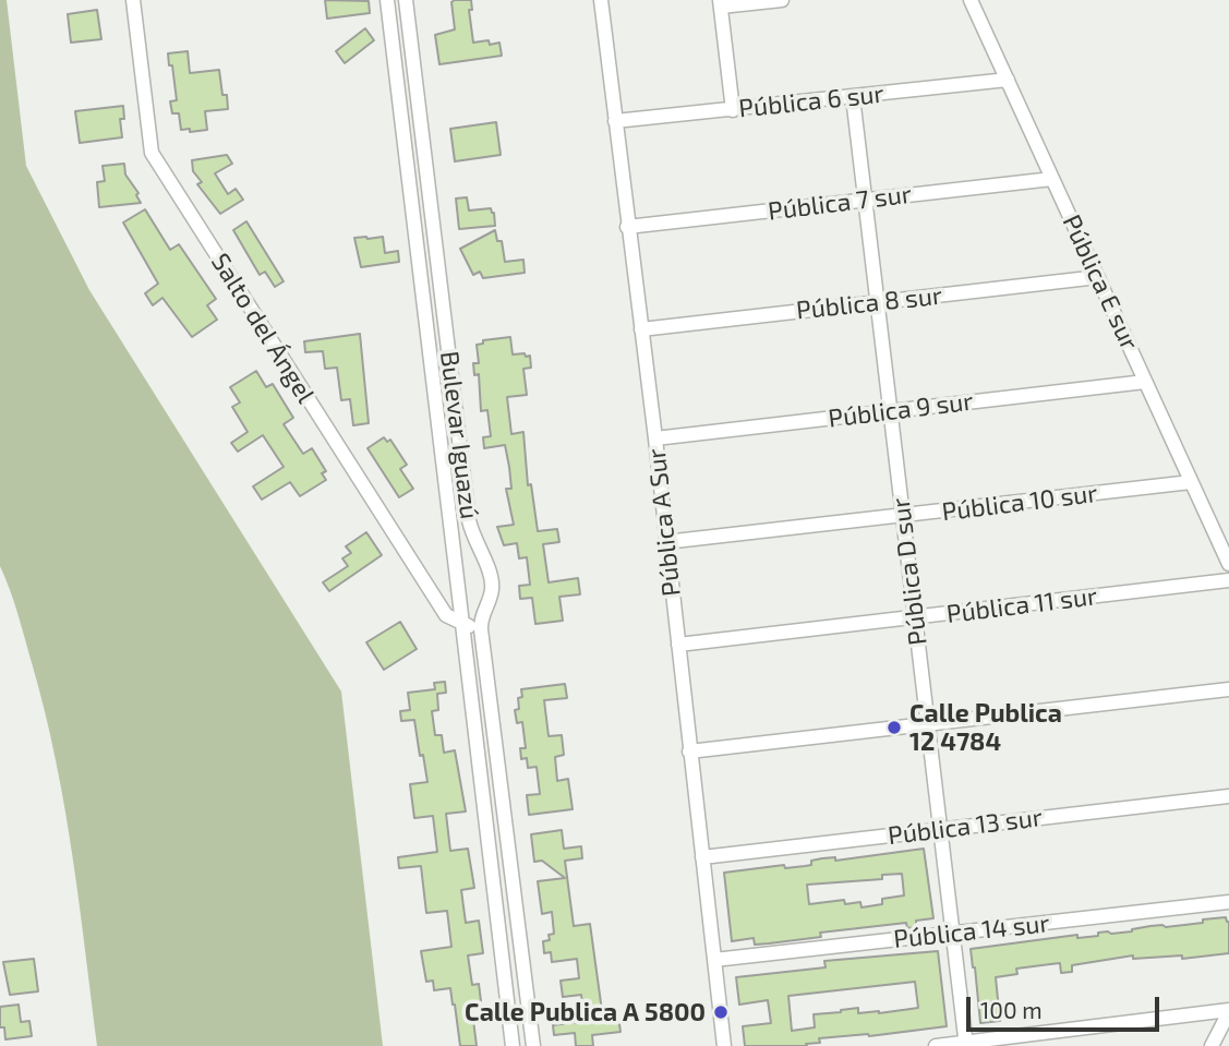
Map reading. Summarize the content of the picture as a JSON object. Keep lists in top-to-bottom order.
{
  "streets": {
    "street": [
      "Pública 6 sur",
      "Pública 7 sur",
      "Pública E sur",
      "Pública 8 sur",
      "Salto del Ángel",
      "Pública 9 sur",
      "Bulevar Iguazú",
      "Pública 10 sur",
      "Pública A Sur",
      "Pública D sur",
      "Pública 11 sur",
      "Pública 13 sur",
      "Pública 14 sur"
    ]
  },
  "crossings": [
    ["Pública 6 sur", "Pública E sur"],
    ["Pública 6 sur", "Pública A Sur"],
    ["Pública 6 sur", "Pública D sur"],
    ["Pública 7 sur", "Pública E sur"],
    ["Pública 7 sur", "Pública A Sur"],
    ["Pública 7 sur", "Pública D sur"],
    ["Pública E sur", "Pública 8 sur"],
    ["Pública E sur", "Pública 9 sur"],
    ["Pública E sur", "Pública 10 sur"],
    ["Pública 8 sur", "Pública A Sur"],
    ["Pública 8 sur", "Pública D sur"],
    ["Salto del Ángel", "Bulevar Iguazú"],
    ["Pública 9 sur", "Pública A Sur"],
    ["Pública 9 sur", "Pública D sur"],
    ["Pública 10 sur", "Pública A Sur"],
    ["Pública 10 sur", "Pública D sur"],
    ["Pública A Sur", "Pública 11 sur"],
    ["Pública A Sur", "Pública 13 sur"],
    ["Pública A Sur", "Pública 14 sur"],
    ["Pública D sur", "Pública 11 sur"],
    ["Pública D sur", "Pública 13 sur"],
    ["Pública D sur", "Pública 14 sur"]
  ],
  "places": ["Calle Publica 12 4784", "Calle Publica A 5800"],
  "scale_bar": "100 m"
}
